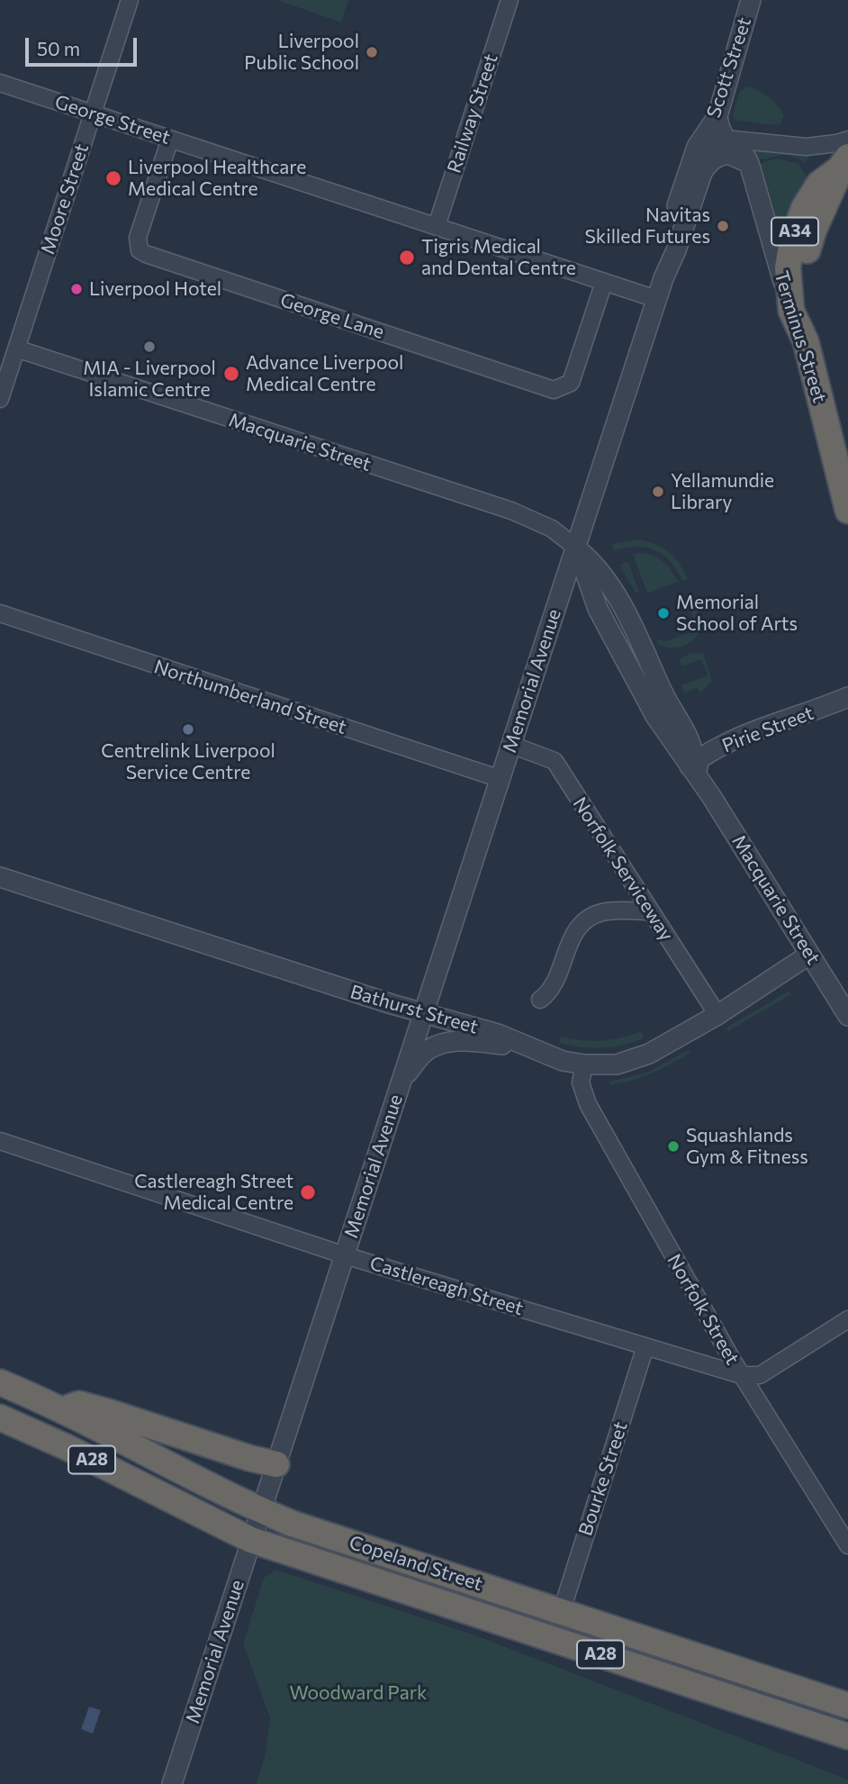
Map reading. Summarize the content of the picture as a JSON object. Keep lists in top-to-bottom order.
{
  "streets": {
    "highway": [
      "A34",
      "Terminus Street",
      "A28",
      "Copeland Street"
    ],
    "street": [
      "Scott Street",
      "Railway Street",
      "George Street",
      "Moore Street",
      "George Lane",
      "Macquarie Street",
      "Memorial Avenue",
      "Northumberland Street",
      "Pirie Street",
      "Norfolk Serviceway",
      "Bathurst Street",
      "Castlereagh Street",
      "Norfolk Street",
      "Bourke Street"
    ]
  },
  "crossings": [
    ["Scott Street", "George Street"],
    ["Scott Street", "Terminus Street"],
    ["Scott Street", "Macquarie Street"],
    ["Scott Street", "Memorial Avenue"],
    ["Railway Street", "George Street"],
    ["George Street", "Moore Street"],
    ["George Street", "George Lane"],
    ["Moore Street", "Macquarie Street"],
    ["A34", "Terminus Street"],
    ["Macquarie Street", "Memorial Avenue"],
    ["Macquarie Street", "Pirie Street"],
    ["Macquarie Street", "Bathurst Street"],
    ["Memorial Avenue", "Northumberland Street"],
    ["Memorial Avenue", "Norfolk Serviceway"],
    ["Memorial Avenue", "Bathurst Street"],
    ["Memorial Avenue", "Castlereagh Street"],
    ["Memorial Avenue", "Copeland Street"],
    ["Norfolk Serviceway", "Bathurst Street"],
    ["Bathurst Street", "Norfolk Street"],
    ["Castlereagh Street", "Norfolk Street"],
    ["Castlereagh Street", "Bourke Street"],
    ["Bourke Street", "Copeland Street"]
  ],
  "parks": ["Woodward Park"],
  "places": [
    "Liverpool Public School",
    "Liverpool Healthcare Medical Centre",
    "Navitas Skilled Futures",
    "Tigris Medical and Dental Centre",
    "Liverpool Hotel",
    "MIA - Liverpool Islamic Centre",
    "Advance Liverpool Medical Centre",
    "Yellamundie Library",
    "Memorial School of Arts",
    "Centrelink Liverpool Service Centre",
    "Squashlands Gym & Fitness",
    "Castlereagh Street Medical Centre"
  ],
  "scale_bar": "50 m"
}
